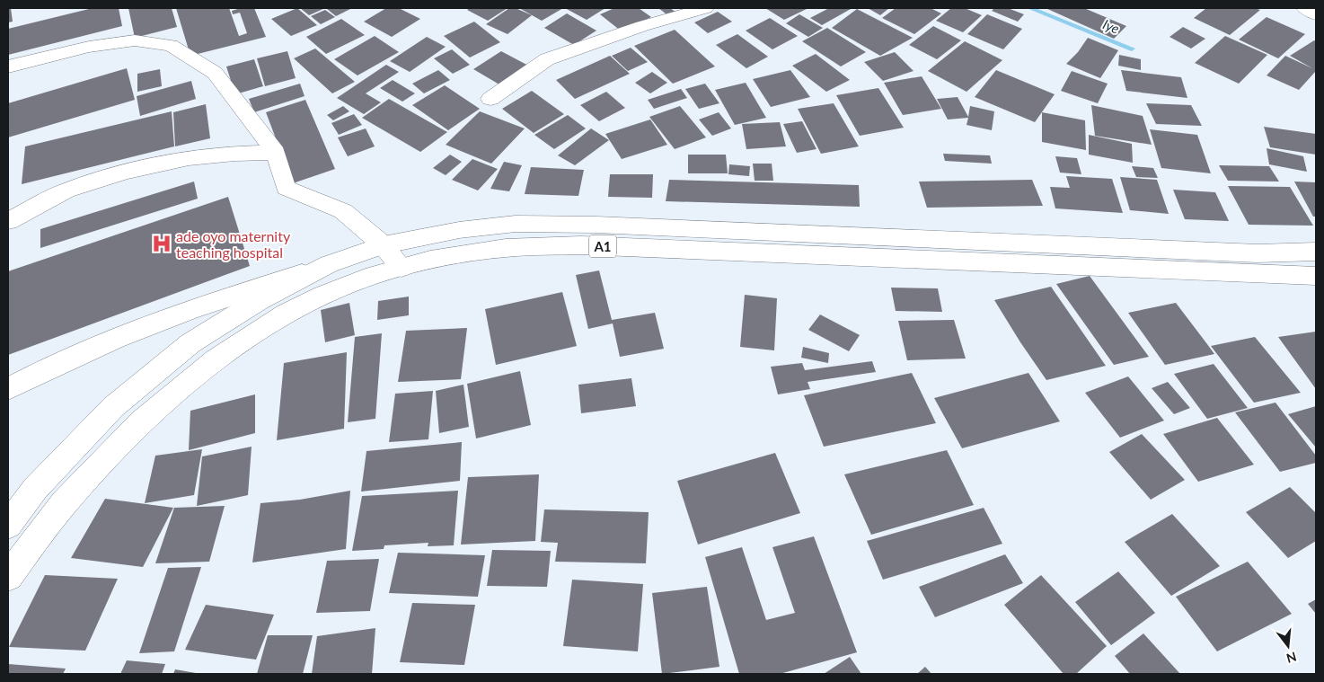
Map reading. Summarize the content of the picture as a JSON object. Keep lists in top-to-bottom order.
{
  "streets": {
    "main road": ["A1"]
  },
  "water": ["Iye"],
  "places": {
    "hospital": ["ade oyo maternity teaching hospital"]
  },
  "north": "bottom"
}
